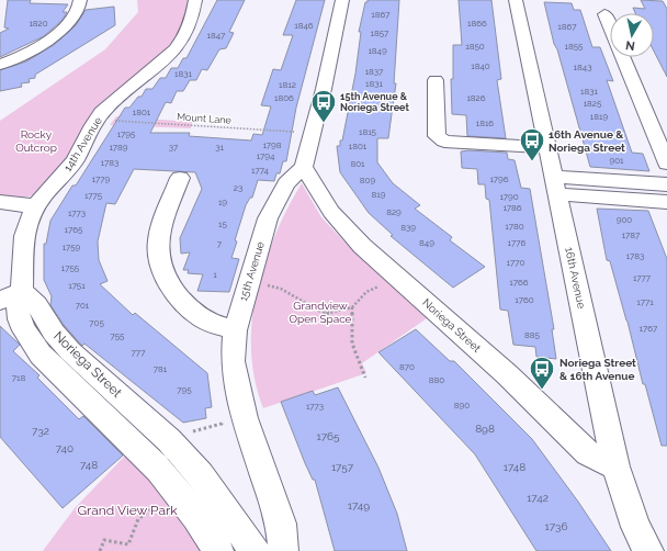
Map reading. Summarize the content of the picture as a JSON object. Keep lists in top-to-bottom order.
{
  "streets": {
    "street": [
      "14th Avenue",
      "15th Avenue",
      "16th Avenue",
      "Noriega Street"
    ],
    "path": ["Mount Lane"]
  },
  "crossings": [
    ["Mount Lane", "14th Avenue"],
    ["14th Avenue", "Noriega Street"],
    ["15th Avenue", "Noriega Street"],
    ["16th Avenue", "Noriega Street"]
  ],
  "parks": ["Rocky Outcrop", "Grandview Open Space", "Grand View Park"],
  "places": {
    "bus stop": ["15th Avenue & Noriega Street", "16th Avenue & Noriega Street", "Noriega Street & 16th Avenue"]
  },
  "house_numbers": [
    "1867",
    "1820",
    "1866",
    "1846",
    "1867",
    "1857",
    "1847",
    "1850",
    "1855",
    "1849",
    "1840",
    "1843",
    "1837",
    "1831",
    "1831",
    "1812",
    "1831",
    "1806",
    "1826",
    "1825",
    "1801",
    "1819",
    "1816",
    "1815",
    "1795",
    "1798",
    "1801",
    "1789",
    "37",
    "31",
    "1794",
    "901",
    "1783",
    "801",
    "1774",
    "1779",
    "1796",
    "809",
    "23",
    "819",
    "1775",
    "1790",
    "19",
    "1786",
    "829",
    "1773",
    "900",
    "15",
    "1780",
    "839",
    "1765",
    "1787",
    "849",
    "1776",
    "7",
    "1759",
    "1783",
    "1770",
    "1755",
    "1",
    "1777",
    "1766",
    "1751",
    "1760",
    "1771",
    "701",
    "705",
    "1767",
    "885",
    "755",
    "777",
    "870",
    "781",
    "718",
    "880",
    "795",
    "890",
    "1773",
    "898",
    "732",
    "1765",
    "740",
    "748",
    "1757",
    "1748",
    "1742",
    "1749",
    "1736"
  ],
  "north": "bottom"
}
